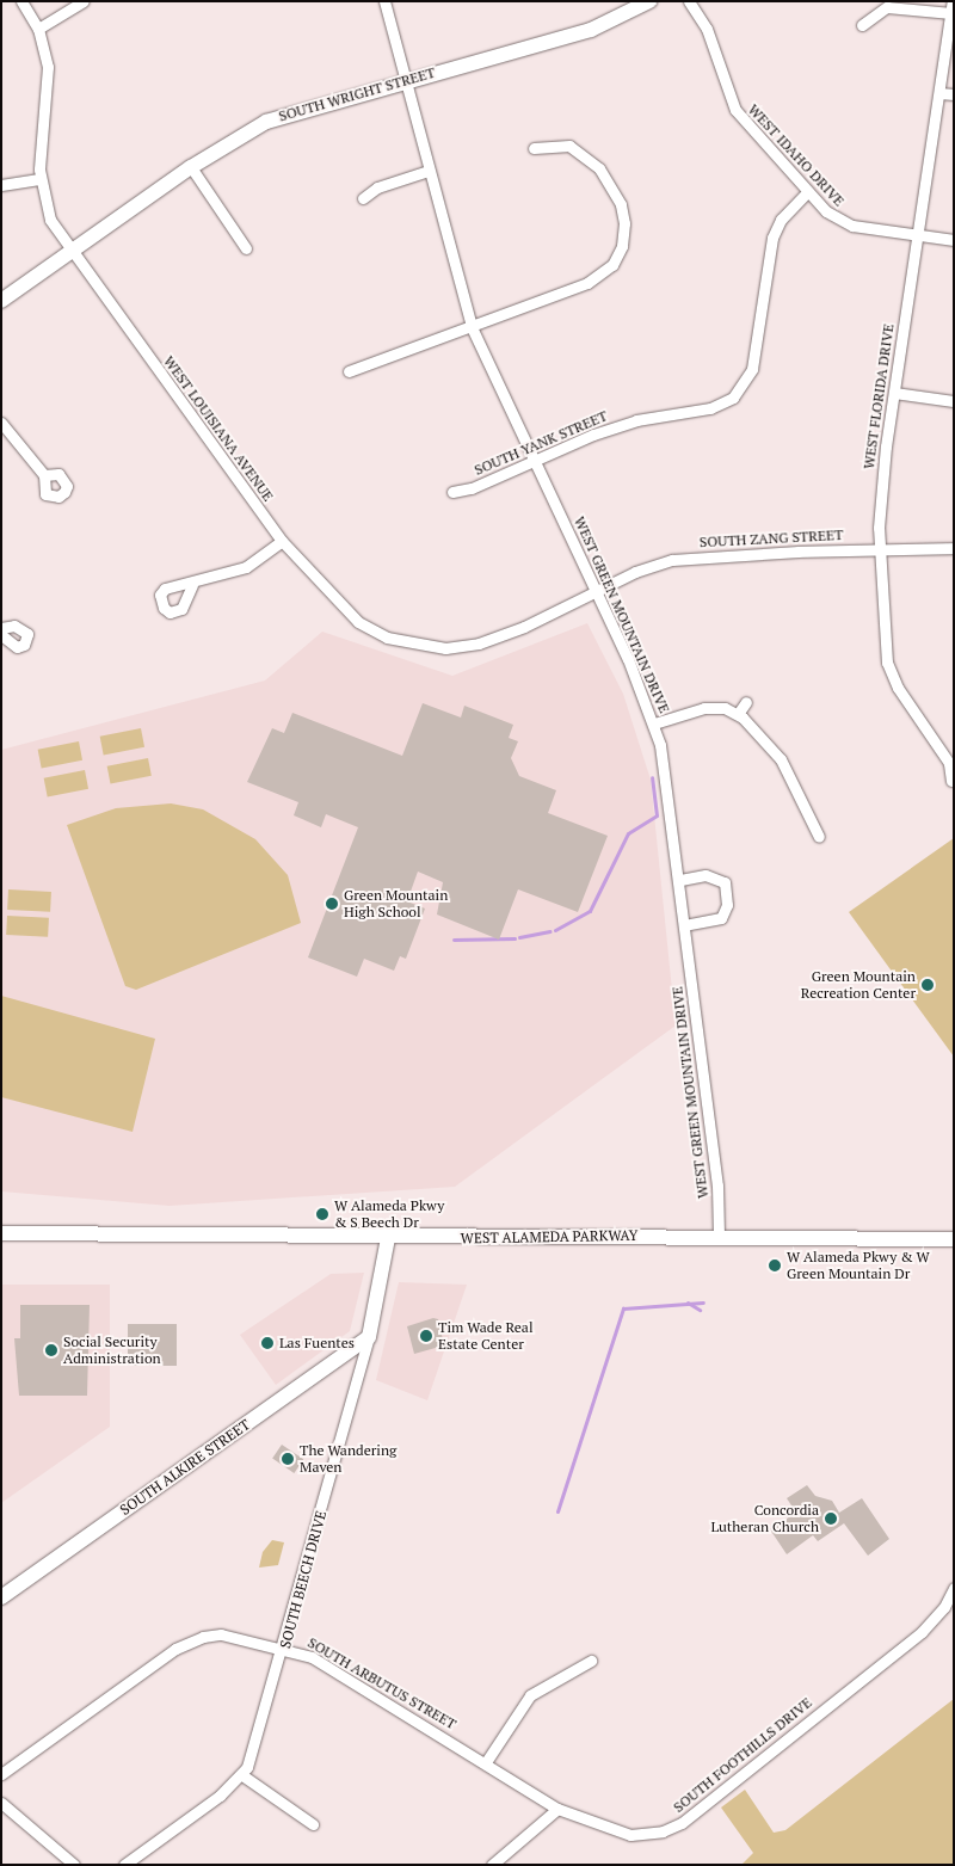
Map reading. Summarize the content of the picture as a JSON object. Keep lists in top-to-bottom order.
{
  "streets": {
    "street": [
      "SOUTH WRIGHT STREET",
      "WEST IDAHO DRIVE",
      "WEST FLORIDA DRIVE",
      "WEST LOUISIANA AVENUE",
      "SOUTH YANK STREET",
      "SOUTH ZANG STREET",
      "WEST GREEN MOUNTAIN DRIVE",
      "WEST ALAMEDA PARKWAY",
      "SOUTH ALKIRE STREET",
      "SOUTH BEECH DRIVE",
      "SOUTH ARBUTUS STREET",
      "SOUTH FOOTHILLS DRIVE"
    ]
  },
  "crossings": [
    ["SOUTH WRIGHT STREET", "WEST LOUISIANA AVENUE"],
    ["SOUTH WRIGHT STREET", "WEST GREEN MOUNTAIN DRIVE"],
    ["WEST IDAHO DRIVE", "WEST FLORIDA DRIVE"],
    ["WEST IDAHO DRIVE", "SOUTH YANK STREET"],
    ["WEST FLORIDA DRIVE", "SOUTH ZANG STREET"],
    ["WEST LOUISIANA AVENUE", "SOUTH ZANG STREET"],
    ["WEST LOUISIANA AVENUE", "WEST GREEN MOUNTAIN DRIVE"],
    ["SOUTH YANK STREET", "WEST GREEN MOUNTAIN DRIVE"],
    ["SOUTH ZANG STREET", "WEST GREEN MOUNTAIN DRIVE"],
    ["WEST GREEN MOUNTAIN DRIVE", "WEST ALAMEDA PARKWAY"],
    ["WEST ALAMEDA PARKWAY", "SOUTH BEECH DRIVE"],
    ["SOUTH ALKIRE STREET", "SOUTH BEECH DRIVE"],
    ["SOUTH BEECH DRIVE", "SOUTH ARBUTUS STREET"],
    ["SOUTH ARBUTUS STREET", "SOUTH FOOTHILLS DRIVE"]
  ],
  "places": [
    "Green Mountain High School",
    "Green Mountain Recreation Center",
    "W Alameda Pkwy & S Beech Dr",
    "W Alameda Pkwy & W Green Mountain Dr",
    "Tim Wade Real Estate Center",
    "Las Fuentes",
    "Social Security Administration",
    "The Wandering Maven",
    "Concordia Lutheran Church"
  ]
}
